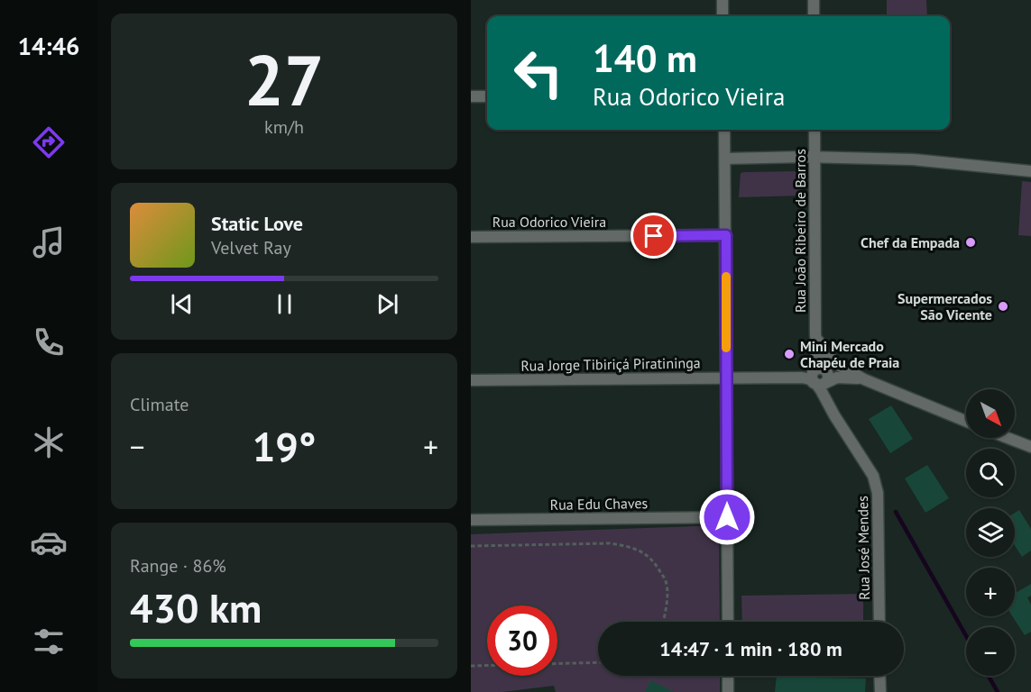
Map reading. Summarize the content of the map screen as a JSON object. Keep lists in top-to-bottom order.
{
  "streets": {
    "street": [
      "Rua Odorico Vieira",
      "Rua João Ribeiro de Barros",
      "Rua Jorge Tibiriçá Piratininga",
      "Rua Edu Chaves",
      "Rua José Mendes"
    ]
  },
  "crossings": [
    ["Rua João Ribeiro de Barros", "Rua Jorge Tibiriçá Piratininga"],
    ["Rua João Ribeiro de Barros", "Rua José Mendes"],
    ["Rua Jorge Tibiriçá Piratininga", "Rua José Mendes"]
  ],
  "places": ["Chef da Empada", "Supermercados São Vicente", "Mini Mercado Chapéu de Praia"],
  "north": "bottom right",
  "page": {
    "tabs": "14:46",
    "tile": [
      ["27", "km/h"],
      "Climate",
      ["Range · 86%", "430 km"]
    ],
    "turn": ["140 m", "Rua Odorico Vieira"],
    "song": ["Static Love", "Velvet Ray"],
    "map_buttons": ["+", "−"],
    "heat": ["−", "19°", "+"],
    "limit": "30",
    "trip": "14:47 · 1 min · 180 m"
  }
}
